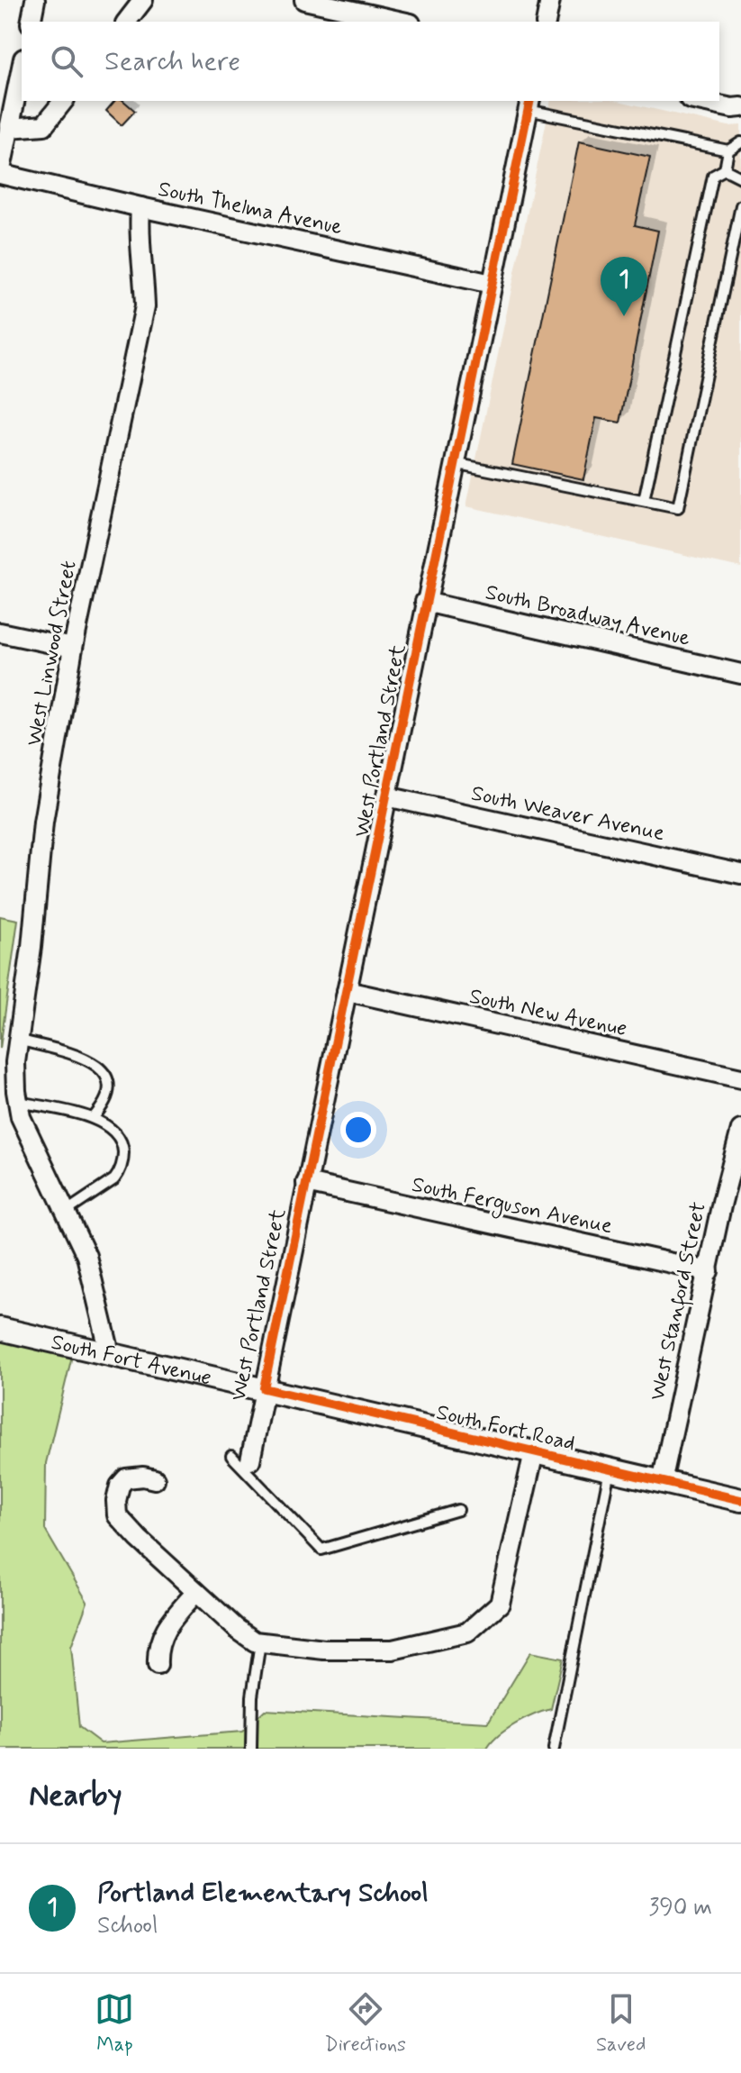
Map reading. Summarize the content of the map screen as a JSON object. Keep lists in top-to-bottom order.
{
  "streets": {
    "street": [
      "South Thelma Avenue",
      "South Broadway Avenue",
      "West Linwood Street",
      "West Portland Street",
      "South Weaver Avenue",
      "South New Avenue",
      "South Ferguson Avenue",
      "West Stanford Street",
      "South Fort Avenue",
      "South Fort Road"
    ]
  },
  "crossings": [
    ["South Thelma Avenue", "West Linwood Street"],
    ["South Thelma Avenue", "West Portland Street"],
    ["South Broadway Avenue", "West Portland Street"],
    ["West Linwood Street", "South Fort Avenue"],
    ["West Portland Street", "South Weaver Avenue"],
    ["West Portland Street", "South New Avenue"],
    ["West Portland Street", "South Ferguson Avenue"],
    ["West Portland Street", "South Fort Avenue"],
    ["West Portland Street", "South Fort Road"],
    ["South Ferguson Avenue", "West Stanford Street"],
    ["West Stanford Street", "South Fort Road"],
    ["South Fort Avenue", "South Fort Road"]
  ],
  "page": {
    "search": "Search here",
    "pins": "1",
    "heading": "Nearby",
    "list": [
      {
        "mark": "1",
        "name": "Portland Elementary School",
        "note": "School",
        "value": "390 m"
      }
    ],
    "nav": ["Map", "Directions", "Saved"]
  }
}
